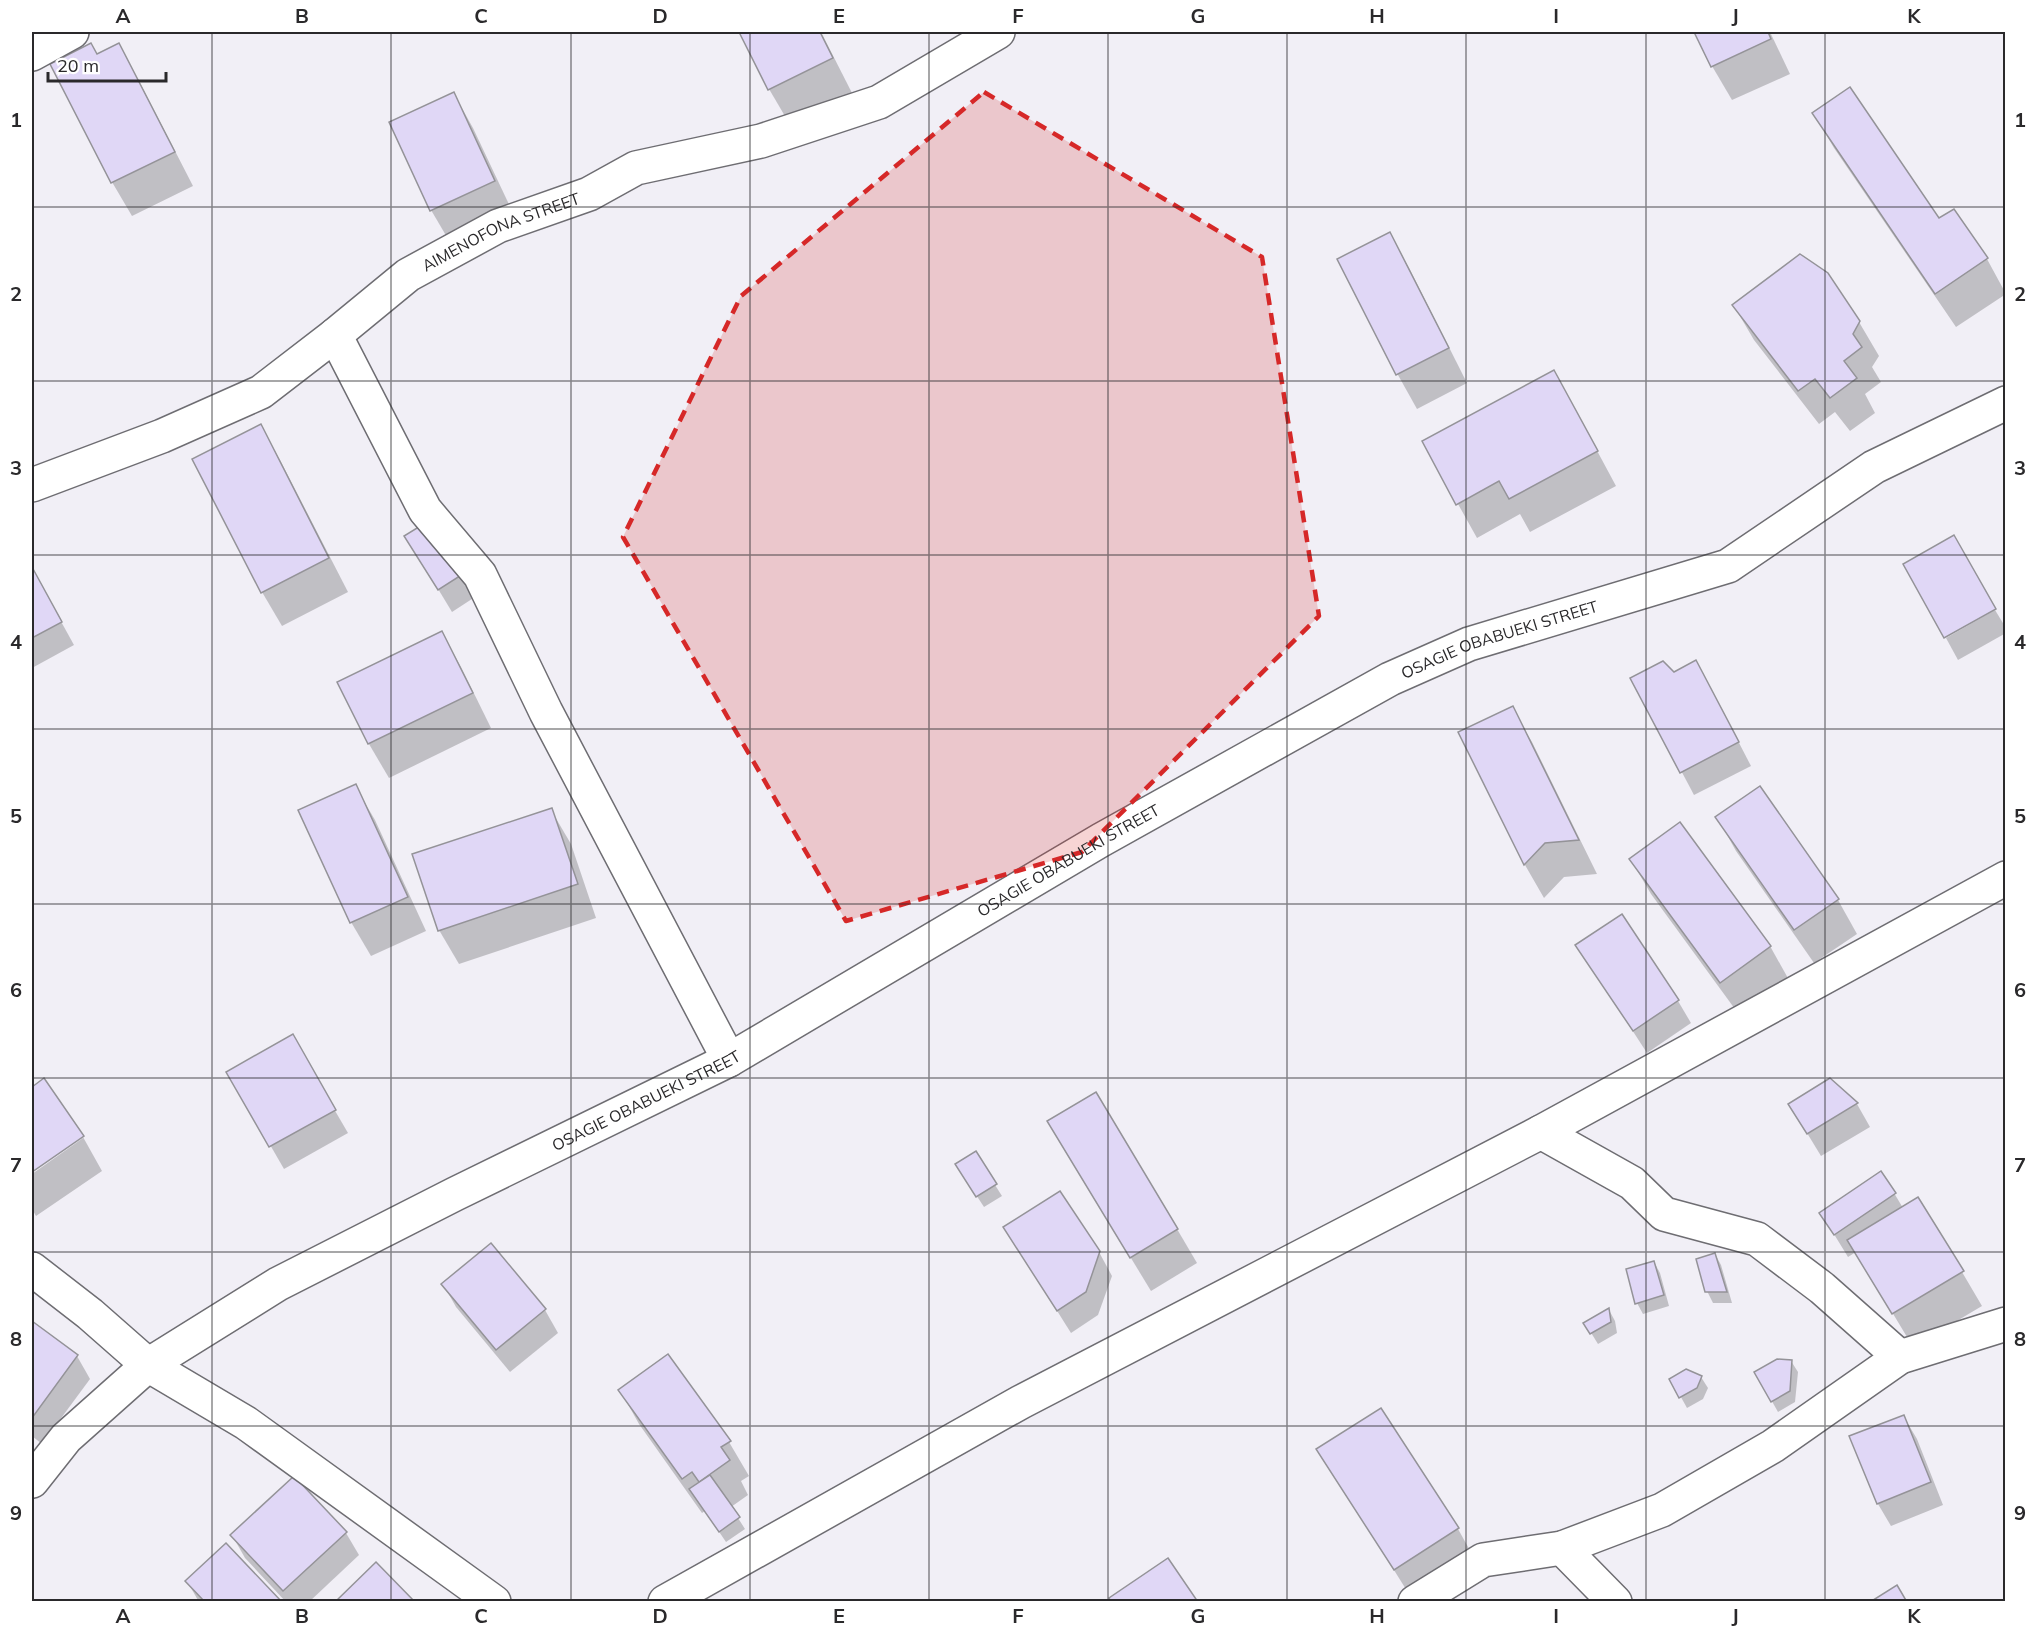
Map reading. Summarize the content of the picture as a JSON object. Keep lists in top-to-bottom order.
{
  "streets": {
    "street": ["AIMENOFONA STREET", "OSAGIE OBABUEKI STREET"]
  },
  "scale_bar": "20 m",
  "grid": {
    "columns": [
      "A",
      "B",
      "C",
      "D",
      "E",
      "F",
      "G",
      "H",
      "I",
      "J",
      "K"
    ],
    "rows": [
      "1",
      "2",
      "3",
      "4",
      "5",
      "6",
      "7",
      "8",
      "9"
    ]
  }
}
